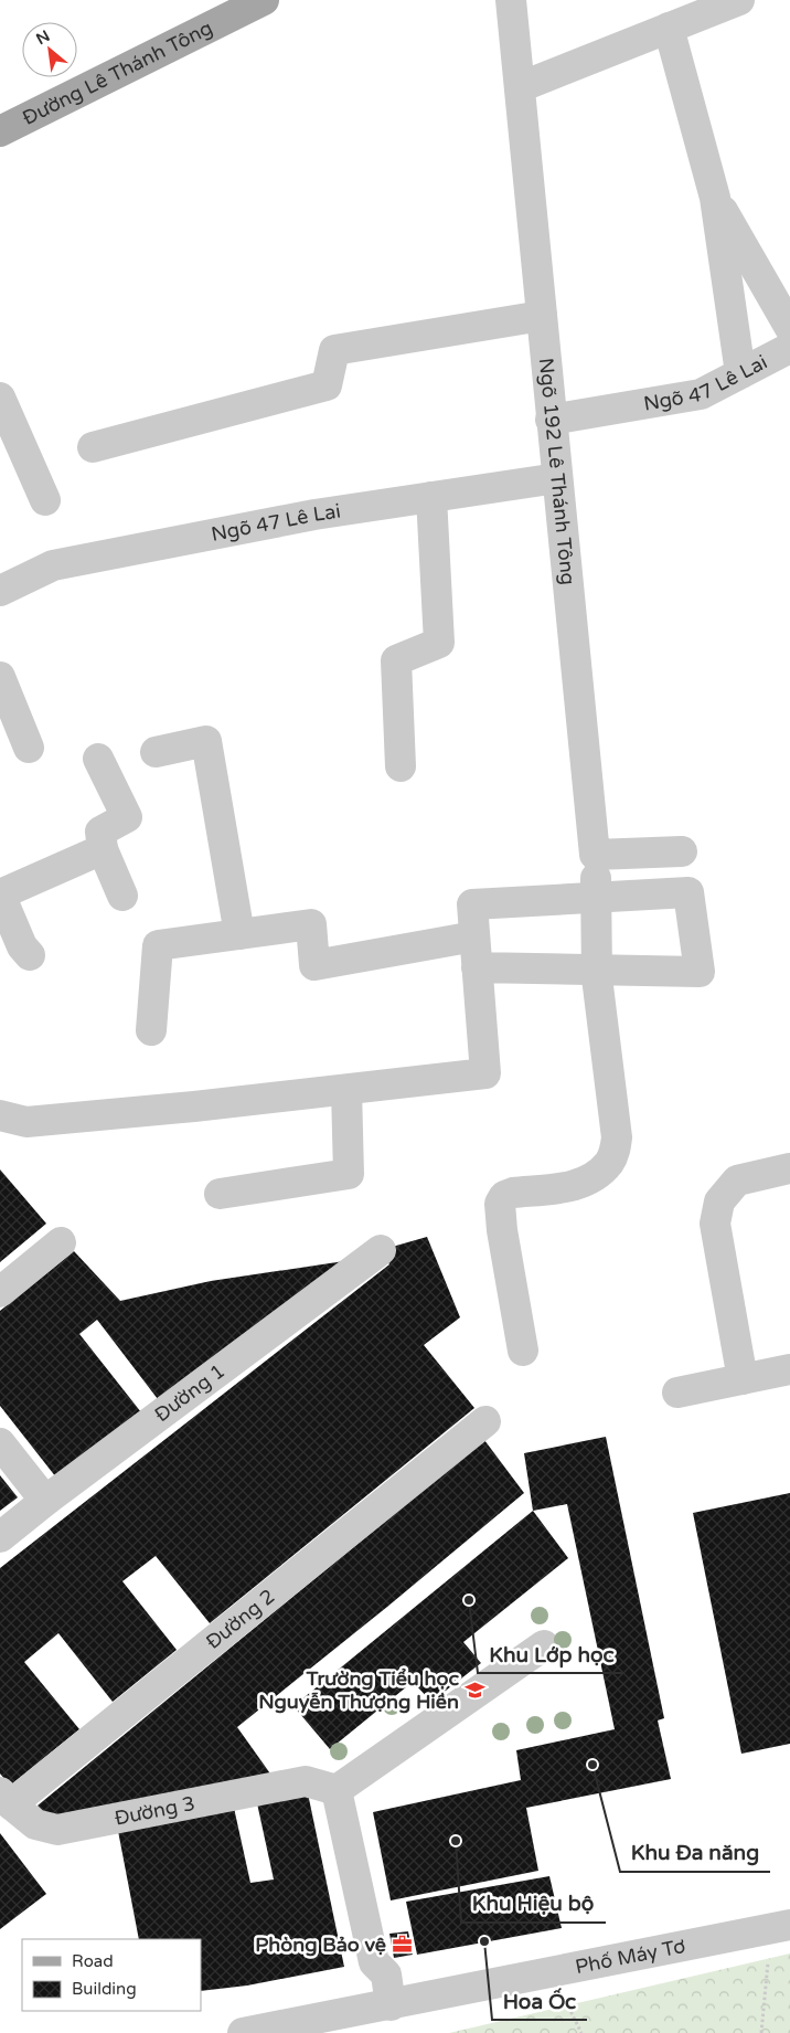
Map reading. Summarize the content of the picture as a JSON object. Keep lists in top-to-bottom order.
{
  "streets": {
    "main road": ["Đường Lê Thánh Tông"],
    "street": [
      "Ngõ 47 Lê Lai",
      "Ngõ 192 Lê Thánh Tông",
      "Đường 1",
      "Đường 2",
      "Đường 3",
      "Phố Máy Tơ"
    ]
  },
  "crossings": [
    ["Ngõ 47 Lê Lai", "Ngõ 192 Lê Thánh Tông"],
    ["Đường 2", "Đường 3"]
  ],
  "places": {
    "other": [
      "Khu Lớp học",
      "Khu Đa năng",
      "Khu Hiệu bộ",
      "Hoa Ốc"
    ],
    "school or university": ["Trường Tiểu học Nguyễn Thượng Hiền"],
    "office": ["Phòng Bảo vệ"]
  },
  "legend": ["Road", "Building"],
  "north": "top left"
}
